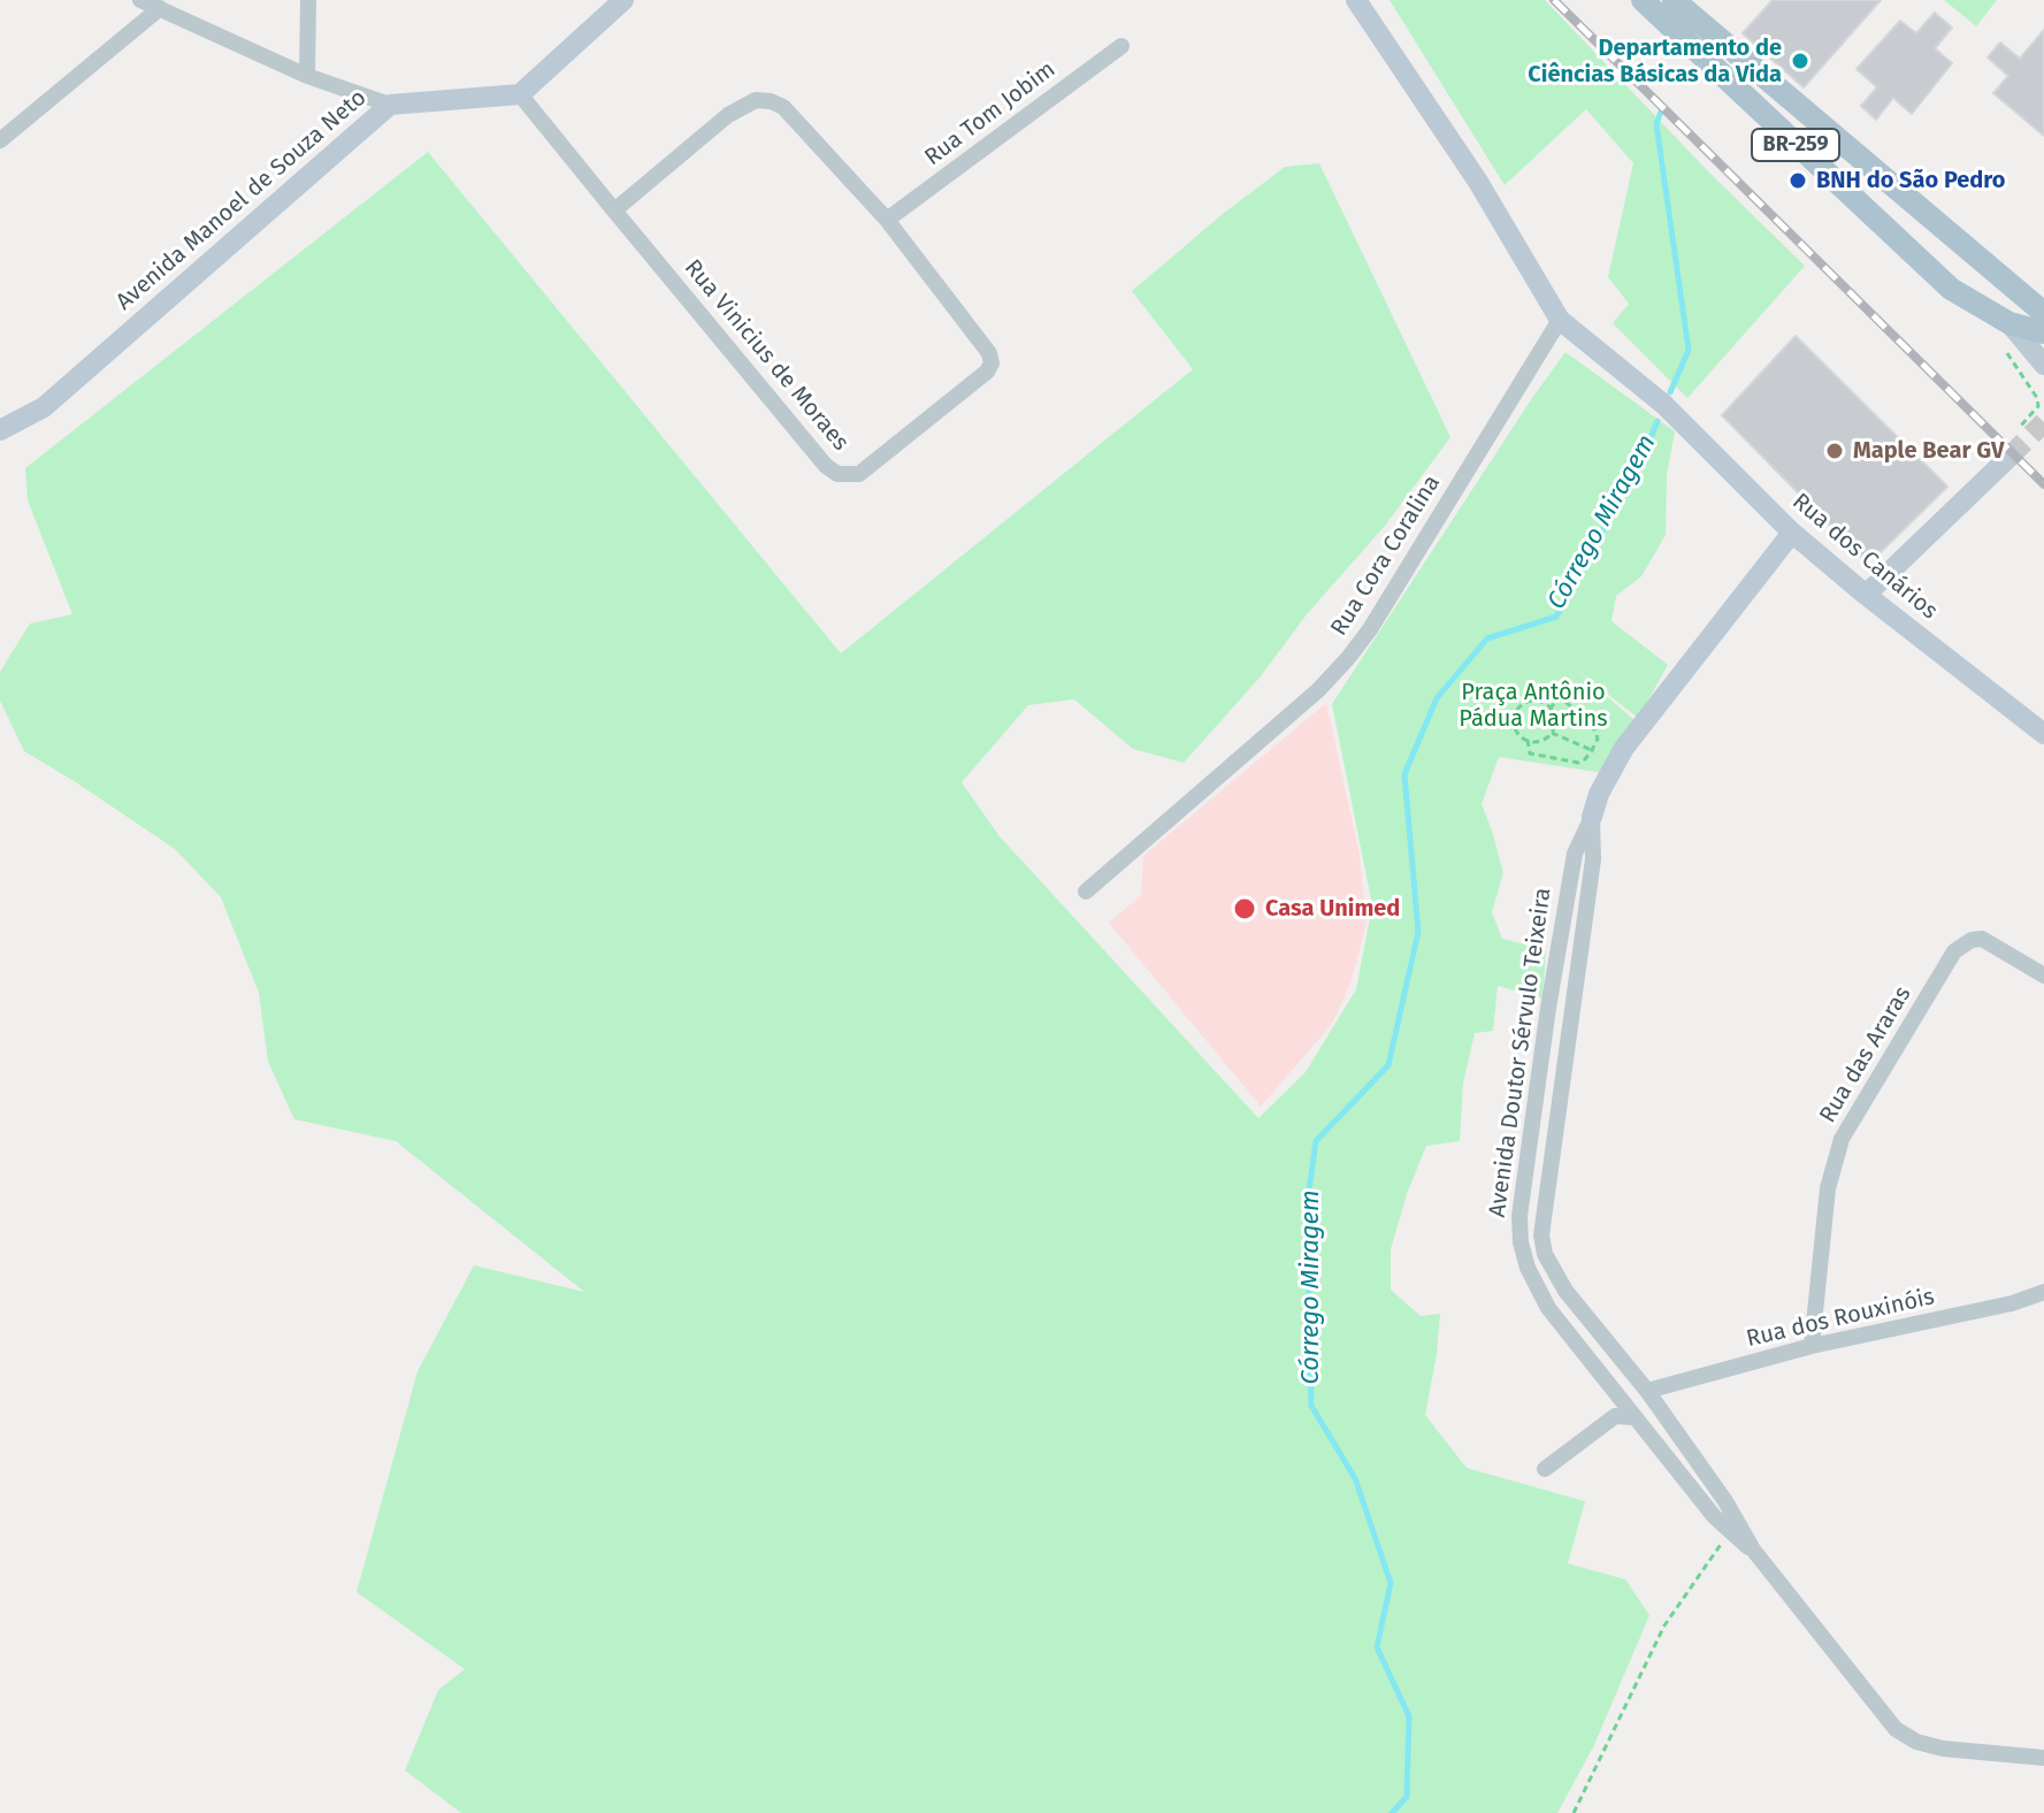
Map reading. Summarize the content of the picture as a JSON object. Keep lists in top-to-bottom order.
{
  "streets": {
    "main road": ["BR-259"],
    "street": [
      "Rua Tom Jobim",
      "Avenida Manoel de Souza Neto",
      "Rua Vinicius de Moraes",
      "Rua Cora Coralina",
      "Rua dos Canários",
      "Avenida Doutor Sérvulo Teixeira",
      "Rua das Araras",
      "Rua dos Rouxinóis"
    ]
  },
  "crossings": [
    ["Rua Tom Jobim", "Rua Vinicius de Moraes"],
    ["Avenida Manoel de Souza Neto", "Rua Vinicius de Moraes"],
    ["Rua Cora Coralina", "Rua dos Canários"],
    ["Rua dos Canários", "Avenida Doutor Sérvulo Teixeira"],
    ["Avenida Doutor Sérvulo Teixeira", "Rua dos Rouxinóis"],
    ["Rua das Araras", "Rua dos Rouxinóis"]
  ],
  "water": ["Córrego Miragem"],
  "parks": ["Praça Antônio Pádua Martins"],
  "places": [
    "Departamento de Ciências Básicas da Vida",
    "BNH do São Pedro",
    "Maple Bear GV",
    "Casa Unimed"
  ]
}
